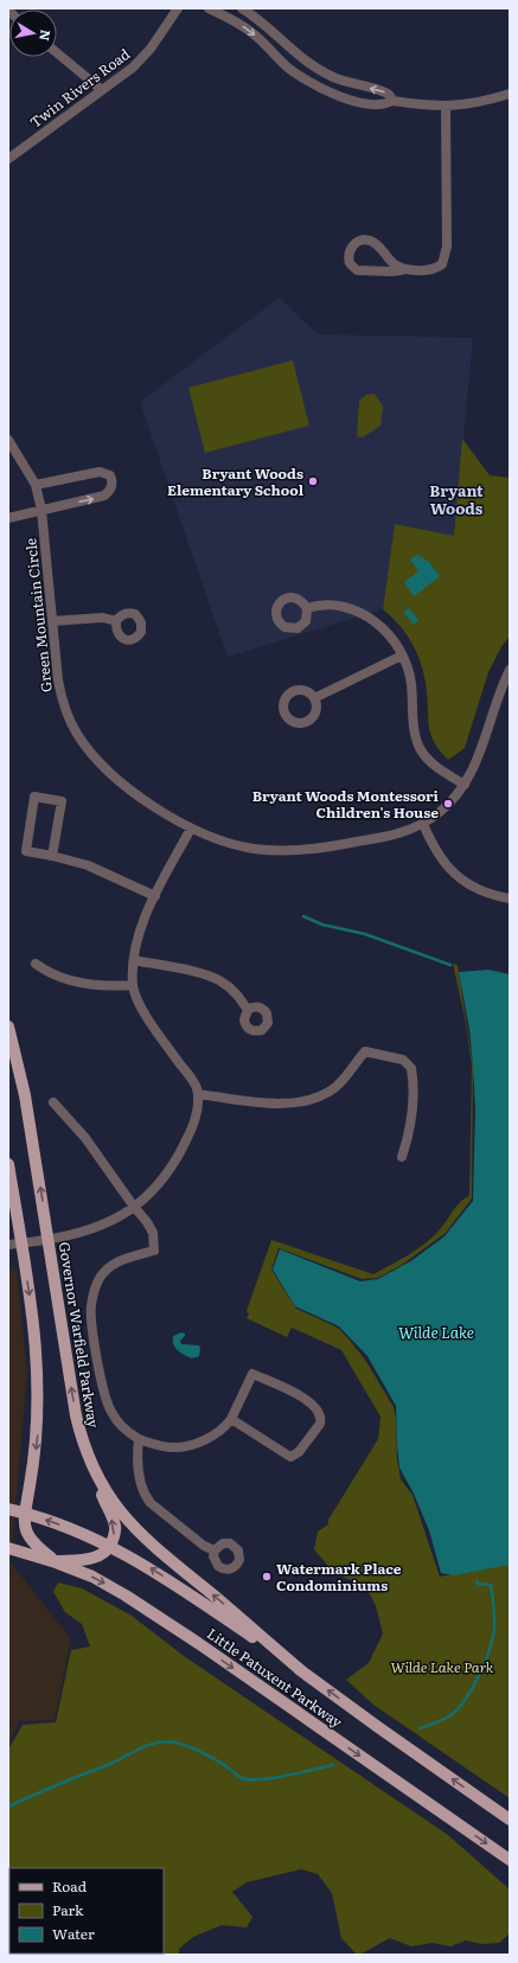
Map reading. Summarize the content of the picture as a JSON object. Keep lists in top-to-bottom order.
{
  "streets": {
    "main road": ["Governor Warfield Parkway", "Little Patuxent Parkway"],
    "street": ["Twin Rivers Road", "Green Mountain Circle"]
  },
  "crossings": [
    ["Governor Warfield Parkway", "Little Patuxent Parkway"]
  ],
  "districts": ["Bryant Woods"],
  "water": ["Wilde Lake"],
  "parks": ["Wilde Lake Park"],
  "places": ["Bryant Woods Elementary School", "Bryant Woods Montessori Children's House", "Watermark Place Condominiums"],
  "legend": ["Road", "Park", "Water"],
  "north": "right"
}
